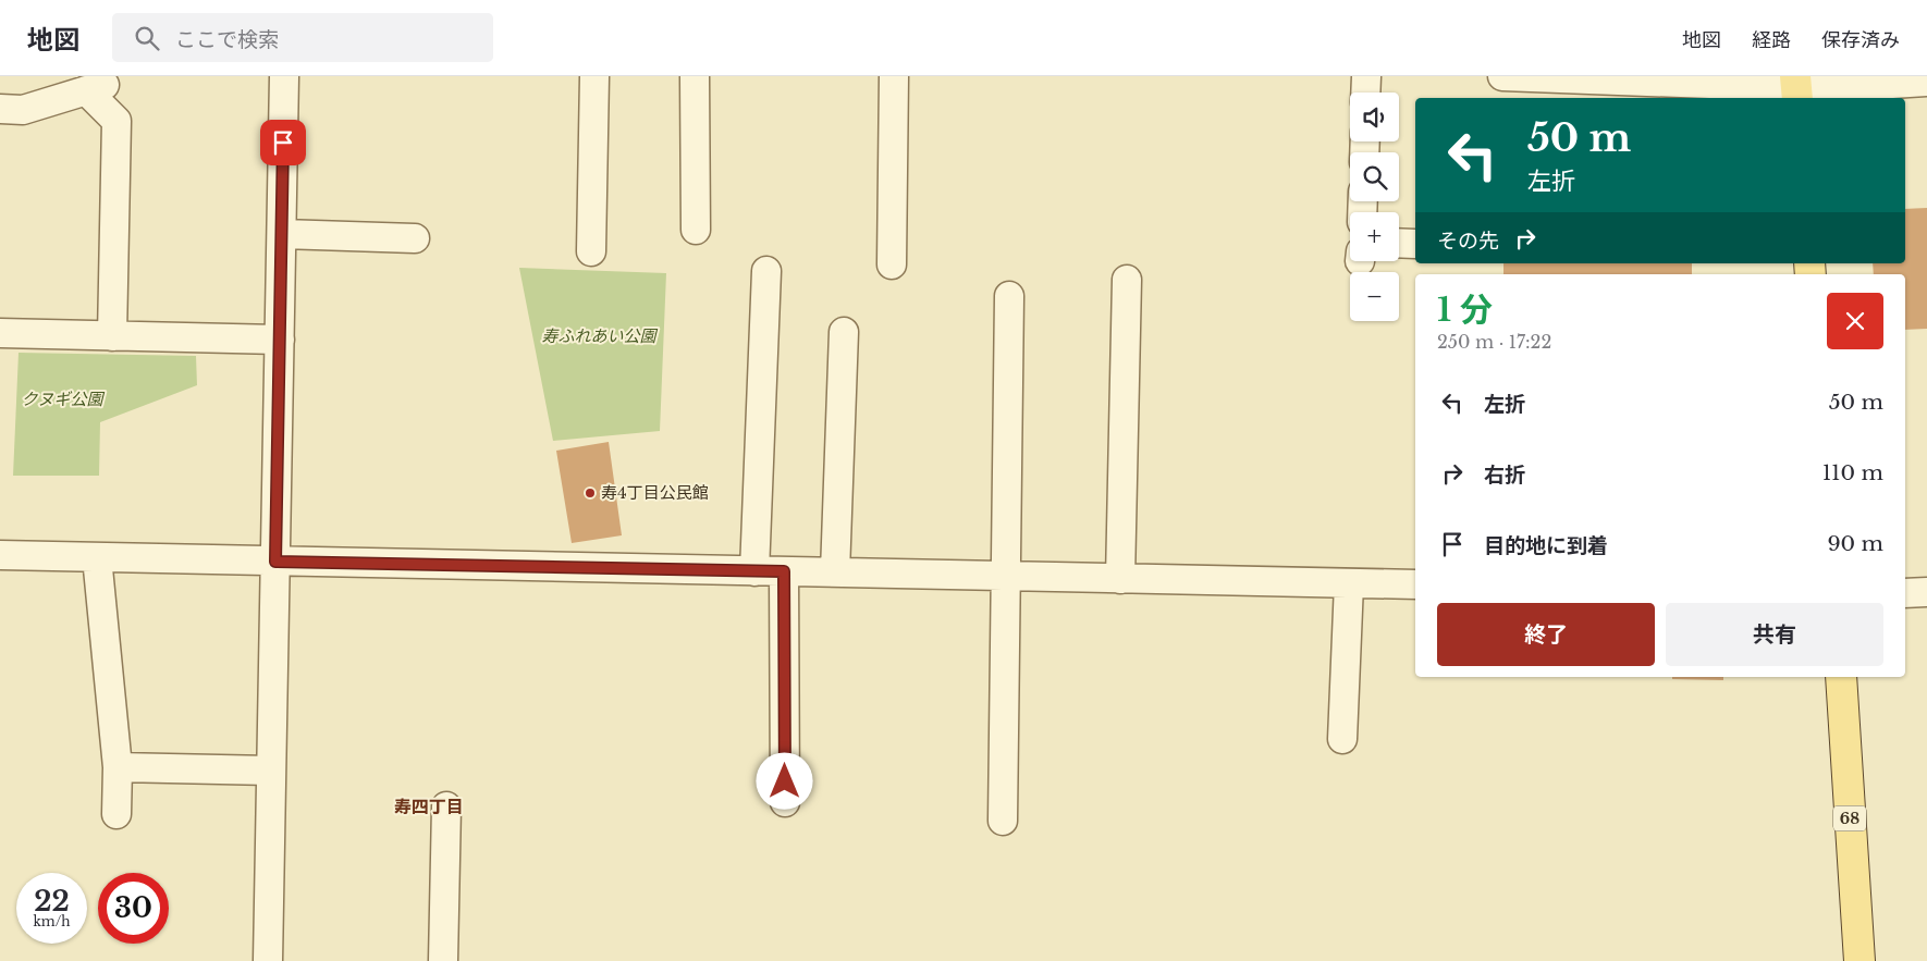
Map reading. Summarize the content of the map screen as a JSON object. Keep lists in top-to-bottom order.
{
  "streets": {
    "main road": ["68"]
  },
  "districts": ["寿四丁目"],
  "parks": ["寿ふれあい公園", "クヌギ公園"],
  "places": ["寿4丁目公民館"],
  "page": {
    "header": "地図",
    "search": "ここで検索",
    "nav": ["地図", "経路", "保存済み"],
    "map_buttons": ["+", "−"],
    "turn": ["50 m", "左折"],
    "then": "その先",
    "heading": ["1 分", "250 m · 17:22"],
    "list": [
      {
        "name": "左折",
        "value": "50 m"
      },
      {
        "name": "右折",
        "value": "110 m"
      },
      {
        "name": "目的地に到着",
        "value": "90 m"
      }
    ],
    "buttons": ["終了", "共有"],
    "speed": "22 km/h",
    "limit": "30"
  }
}
